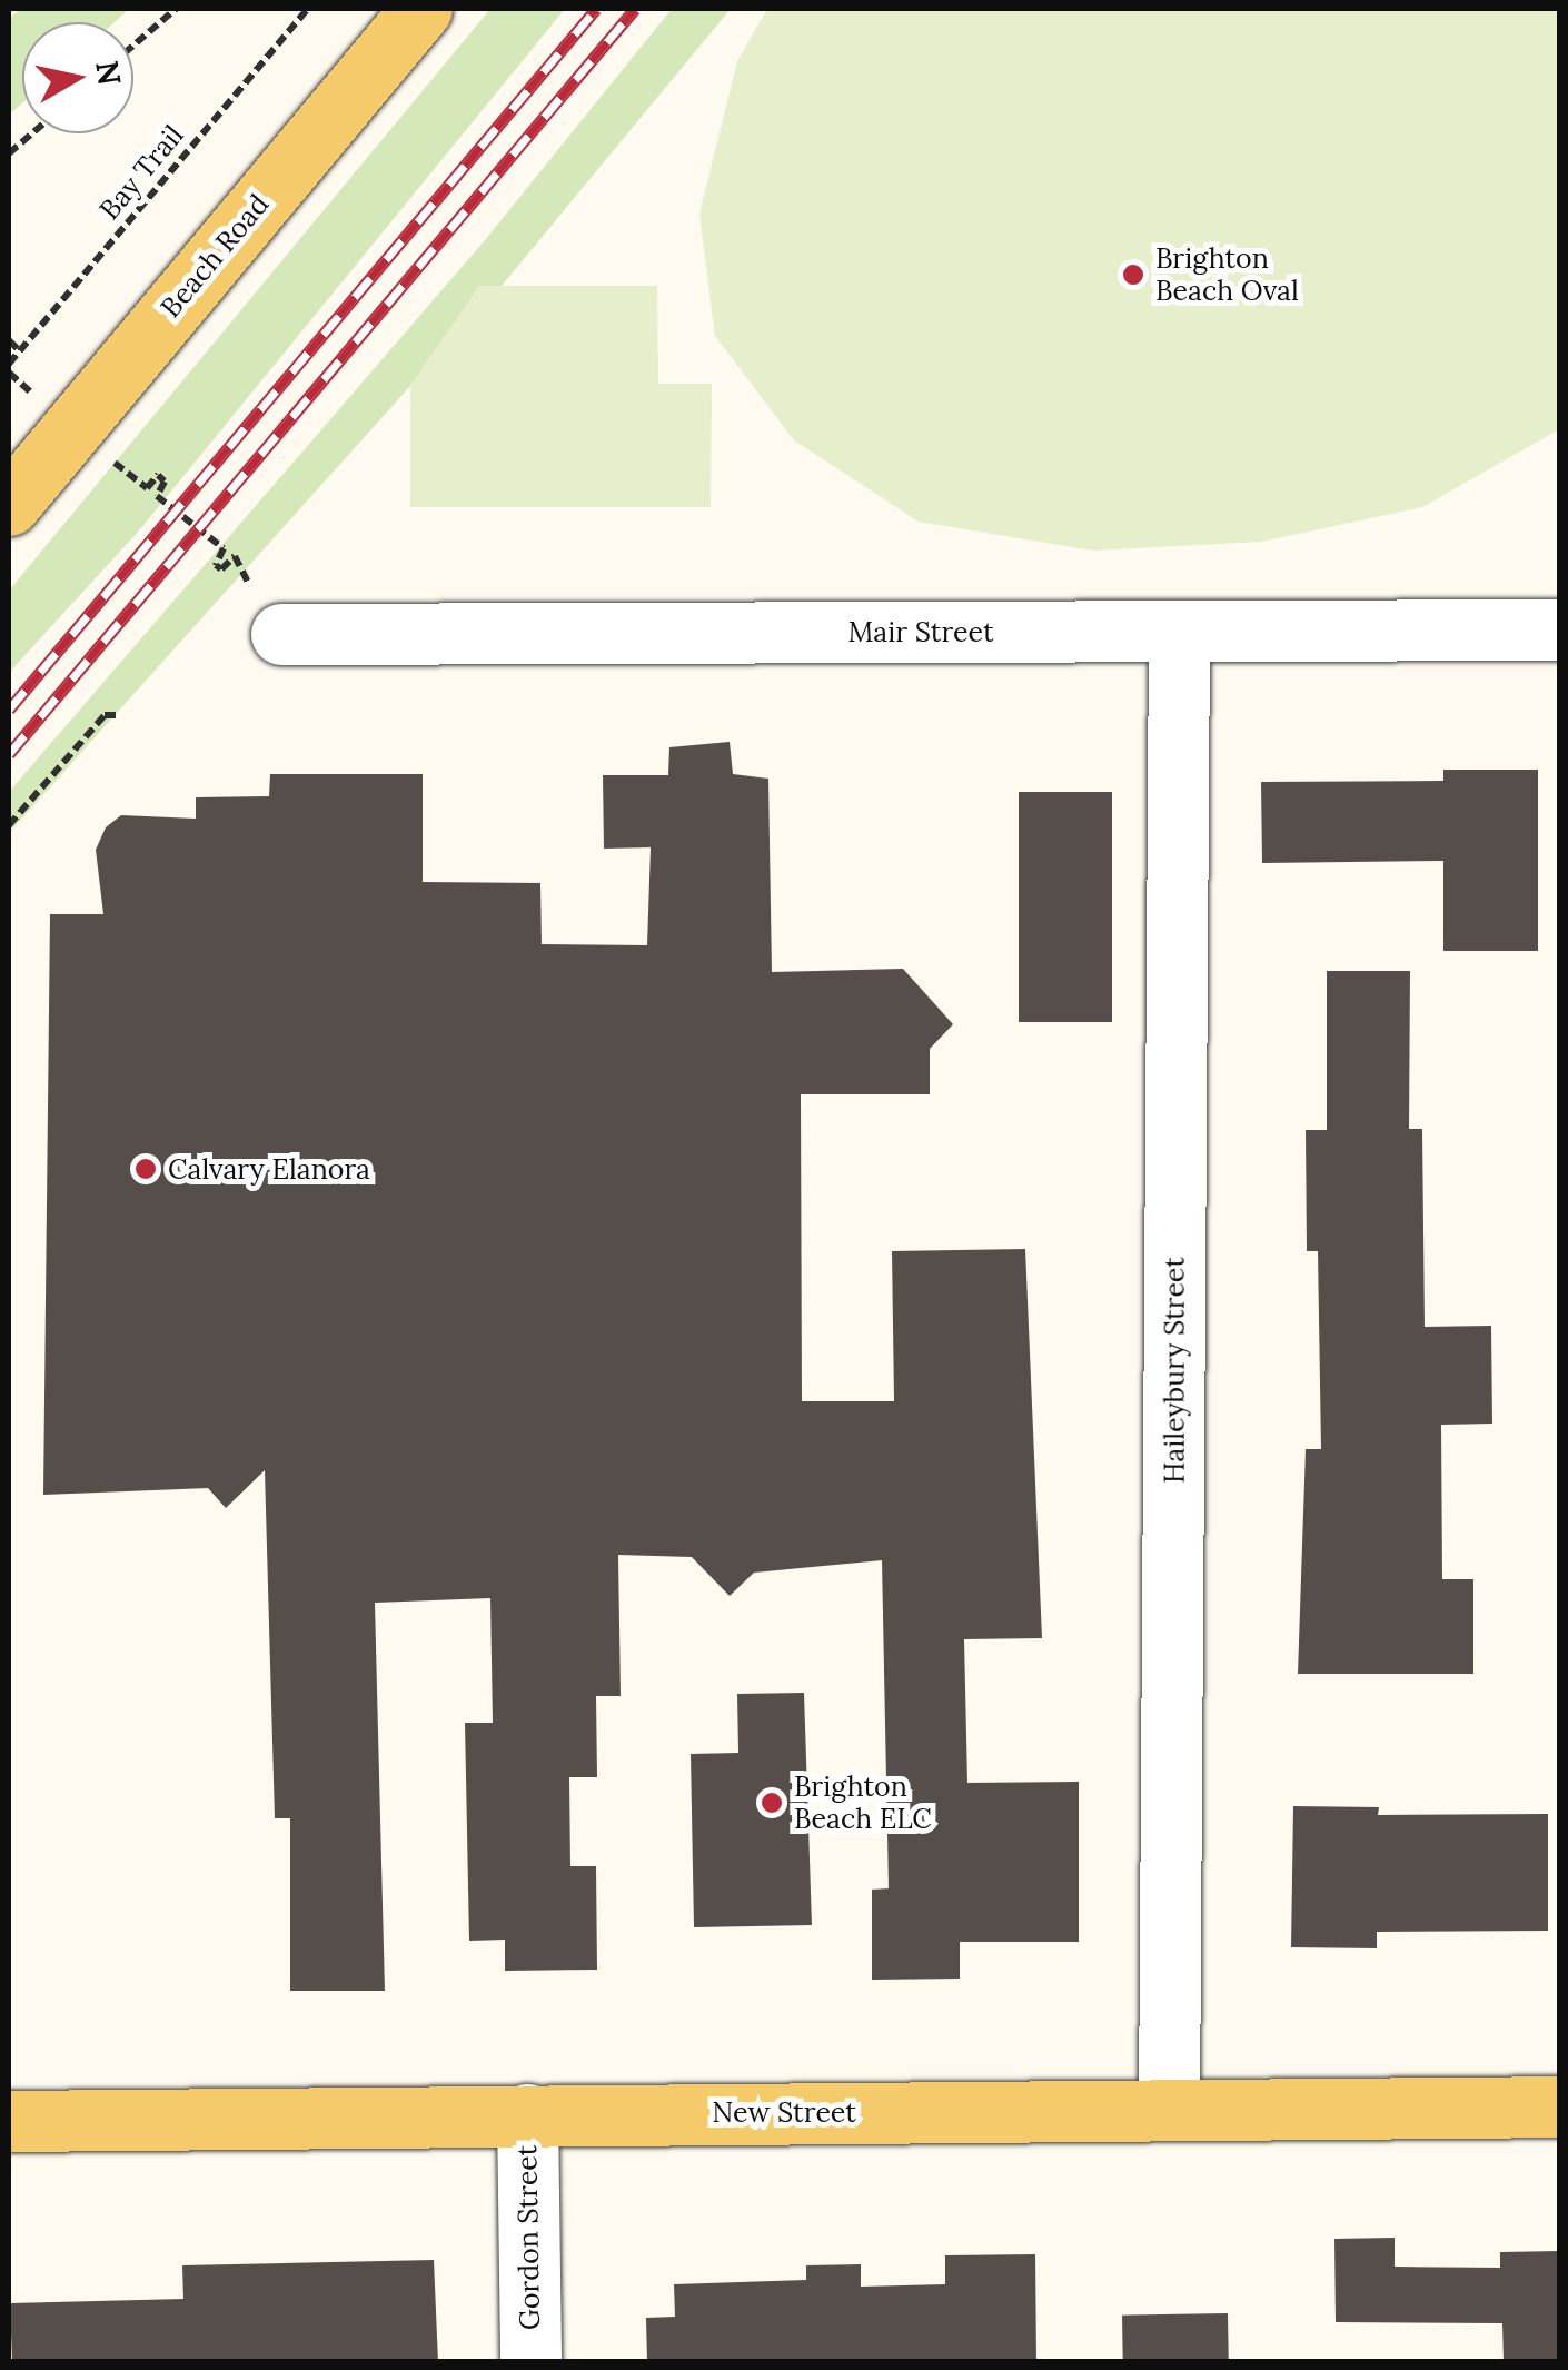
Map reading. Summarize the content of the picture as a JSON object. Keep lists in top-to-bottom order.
{
  "streets": {
    "main road": ["Beach Road", "New Street"],
    "street": ["Mair Street", "Haileybury Street", "Gordon Street"],
    "path": ["Bay Trail"]
  },
  "crossings": [
    ["Mair Street", "Haileybury Street"],
    ["Haileybury Street", "New Street"],
    ["New Street", "Gordon Street"]
  ],
  "places": ["Brighton Beach Oval", "Calvary Elanora", "Brighton Beach ELC"],
  "north": "right"
}
